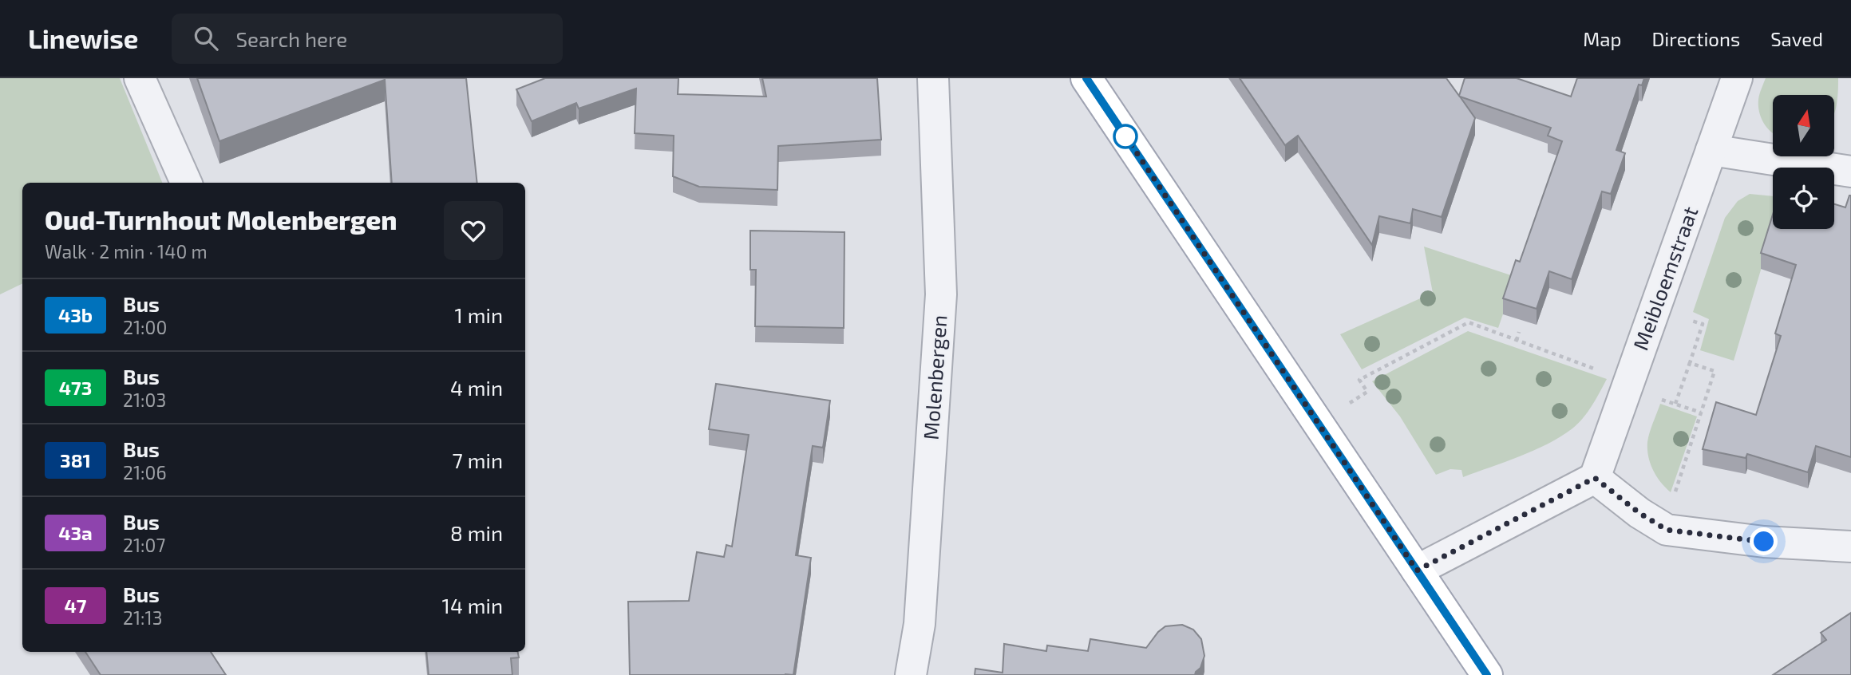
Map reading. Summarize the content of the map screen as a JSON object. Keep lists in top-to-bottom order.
{
  "streets": {
    "street": ["Meibloemstraat", "Molenbergen"]
  },
  "lines": ["bus line 43b"],
  "north": "top",
  "page": {
    "header": "Linewise",
    "search": "Search here",
    "nav": ["Map", "Directions", "Saved"],
    "heading": ["Oud-Turnhout Molenbergen", "Walk · 2 min · 140 m"],
    "list": [
      {
        "mark": "43b",
        "name": "Bus",
        "note": "21:00",
        "value": "1 min"
      },
      {
        "mark": "473",
        "name": "Bus",
        "note": "21:03",
        "value": "4 min"
      },
      {
        "mark": "381",
        "name": "Bus",
        "note": "21:06",
        "value": "7 min"
      },
      {
        "mark": "43a",
        "name": "Bus",
        "note": "21:07",
        "value": "8 min"
      },
      {
        "mark": "47",
        "name": "Bus",
        "note": "21:13",
        "value": "14 min"
      }
    ]
  }
}
